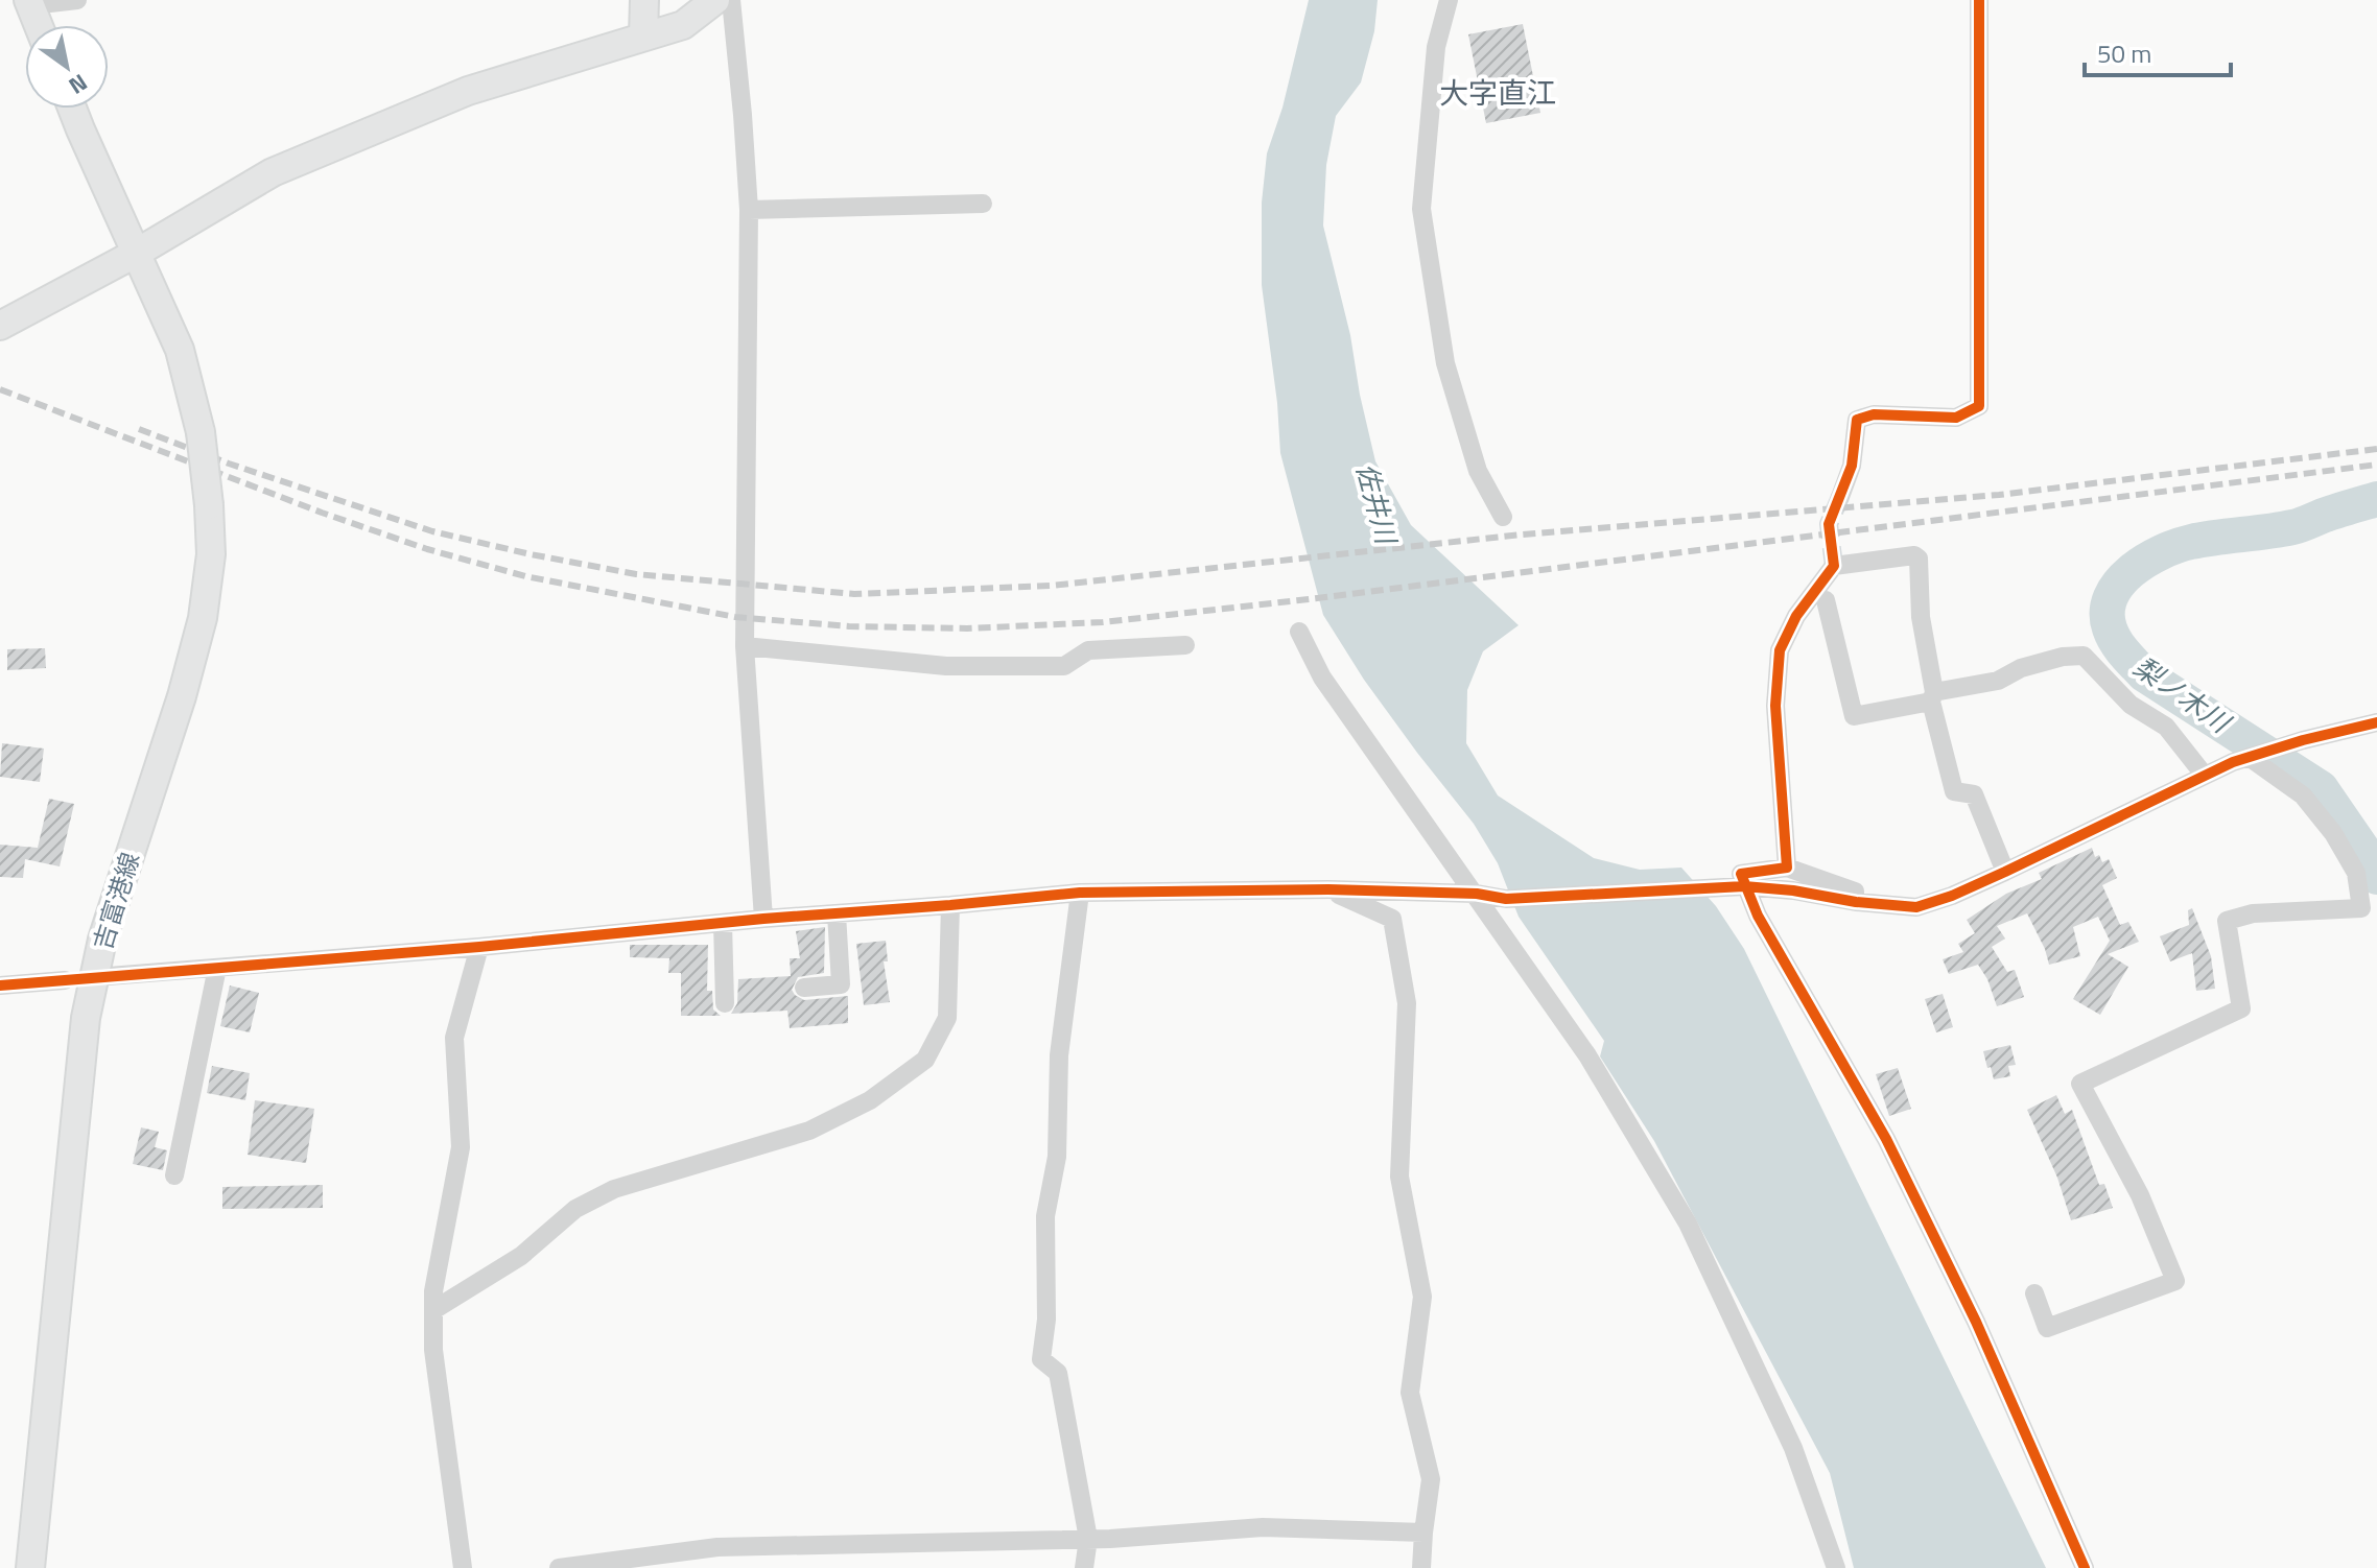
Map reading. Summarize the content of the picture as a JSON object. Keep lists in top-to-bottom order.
{
  "streets": {
    "main road": ["吉富港線"]
  },
  "districts": ["大字直江"],
  "water": ["佐井川", "梨ノ木川"],
  "scale_bar": "50 m",
  "north": "bottom right"
}
